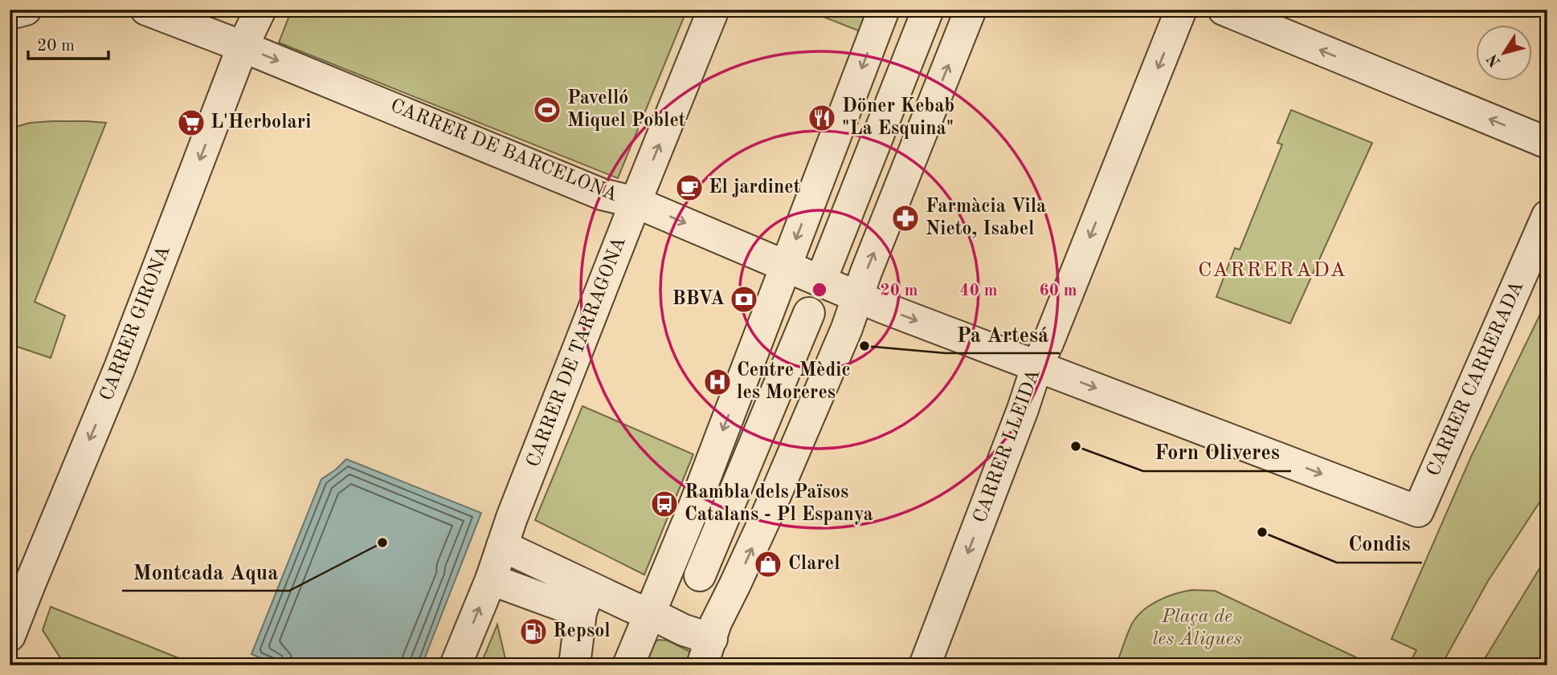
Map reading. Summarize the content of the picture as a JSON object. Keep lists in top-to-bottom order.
{
  "streets": {
    "street": [
      "CARRER DE BARCELONA",
      "CARRER GIRONA",
      "CARRER DE TARRAGONA",
      "CARRER CARRERADA",
      "CARRER LLEIDA"
    ]
  },
  "crossings": [
    ["CARRER DE BARCELONA", "CARRER GIRONA"],
    ["CARRER DE BARCELONA", "CARRER DE TARRAGONA"],
    ["CARRER DE BARCELONA", "CARRER CARRERADA"],
    ["CARRER DE BARCELONA", "CARRER LLEIDA"]
  ],
  "one_way": ["CARRER DE BARCELONA", "CARRER GIRONA"],
  "districts": ["CARRERADA"],
  "parks": ["Plaça de les Àligues"],
  "places": {
    "sports": ["Pavelló Miquel Poblet"],
    "restaurant": ["Döner Kebab \"La Esquina\""],
    "supermarket": ["L'Herbolari"],
    "cafe": ["El jardinet"],
    "pharmacy": ["Farmàcia Vila Nieto, Isabel"],
    "bank": ["BBVA"],
    "other": [
      "Pa Artesá",
      "Forn Oliveres",
      "Condis",
      "Montcada Aqua"
    ],
    "hospital": ["Centre Mèdic les Moreres"],
    "bus stop": ["Rambla dels Països Catalans - Pl Espanya"],
    "shop": ["Clarel"],
    "fuel station": ["Repsol"]
  },
  "scale_bar": "20 m",
  "north": "bottom left",
  "rings": ["20 m", "40 m", "60 m"]
}
